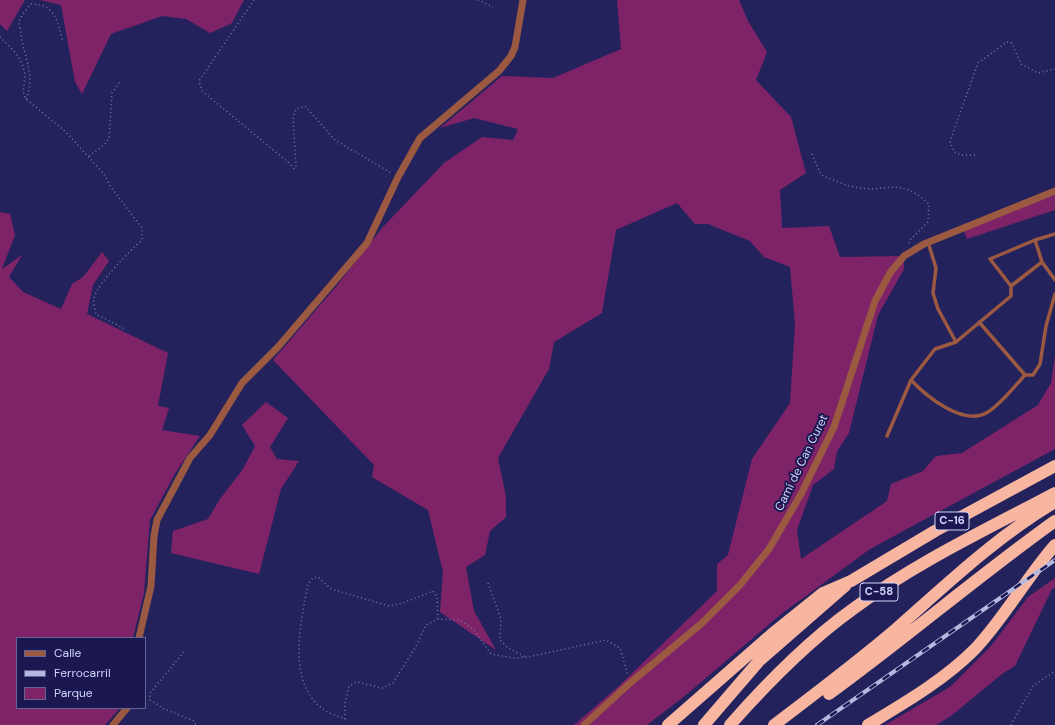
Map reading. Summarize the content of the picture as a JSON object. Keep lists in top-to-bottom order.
{
  "streets": {
    "highway": ["C-16", "C-58"],
    "street": ["Camí de Can Curet"]
  },
  "crossings": [
    ["C-16", "C-58"]
  ],
  "legend": ["Calle", "Ferrocarril", "Parque"]
}
